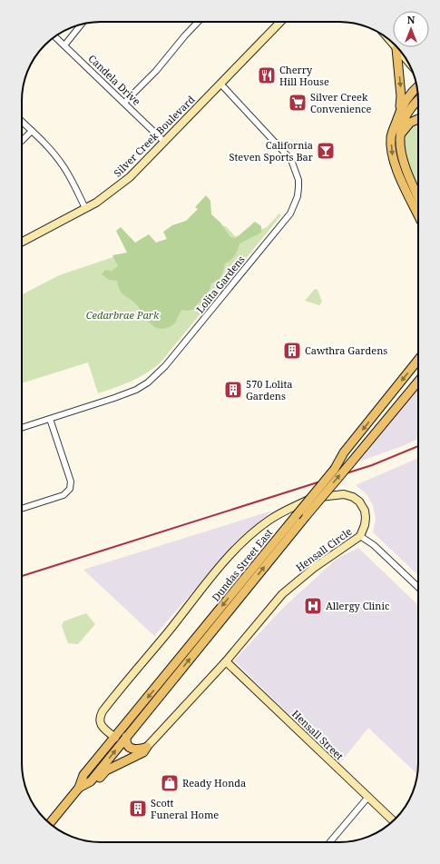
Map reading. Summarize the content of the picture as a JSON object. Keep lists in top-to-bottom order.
{
  "streets": {
    "main road": ["Dundas Street East"],
    "street": [
      "Candela Drive",
      "Silver Creek Boulevard",
      "Lolita Gardens",
      "Hensall Circle",
      "Hensall Street"
    ]
  },
  "crossings": [
    ["Candela Drive", "Silver Creek Boulevard"],
    ["Silver Creek Boulevard", "Lolita Gardens"],
    ["Hensall Circle", "Dundas Street East"],
    ["Hensall Circle", "Hensall Street"]
  ],
  "parks": ["Cedarbrae Park"],
  "places": {
    "restaurant": ["Cherry Hill House"],
    "supermarket": ["Silver Creek Convenience"],
    "bar": ["California Steven Sports Bar"],
    "building": ["Cawthra Gardens", "570 Lolita Gardens", "Scott Funeral Home"],
    "hospital": ["Allergy Clinic"],
    "shop": ["Ready Honda"]
  },
  "north": "top"
}
